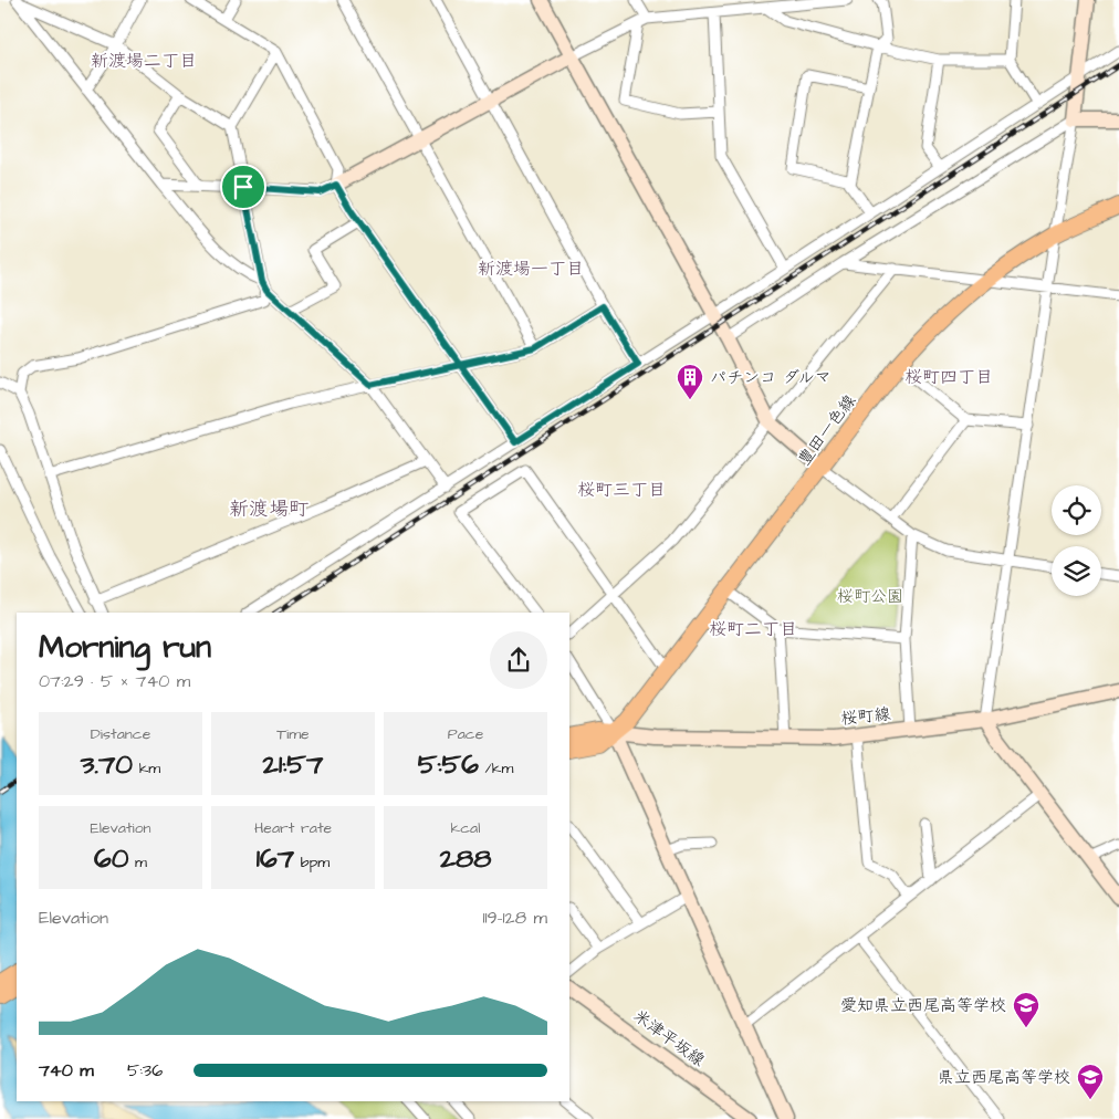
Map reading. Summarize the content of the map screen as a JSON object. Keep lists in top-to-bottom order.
{
  "streets": {
    "main road": ["豊田一色線"],
    "street": ["桜町線", "米津平坂線"]
  },
  "crossings": [
    ["豊田一色線", "桜町線"]
  ],
  "districts": [
    "新渡場二丁目",
    "新渡場一丁目",
    "桜町四丁目",
    "桜町三丁目",
    "新渡場町",
    "桜町二丁目"
  ],
  "parks": ["桜町公園"],
  "places": {
    "building": ["パチンコ ダルマ"],
    "school or university": ["愛知県立西尾高等学校", "県立西尾高等学校"]
  },
  "page": {
    "heading": ["Morning run", "07:29 · 5 × 740 m"],
    "stats": [
      ["Distance", "3.70 km"],
      ["Time", "21:57"],
      ["Pace", "5:56 /km"],
      ["Elevation", "60 m"],
      ["Heart rate", "167 bpm"],
      ["kcal", "288"]
    ],
    "chart": ["Elevation", "119–128 m"],
    "list": [
      {
        "name": "740 m",
        "note": "5:36"
      }
    ]
  }
}
